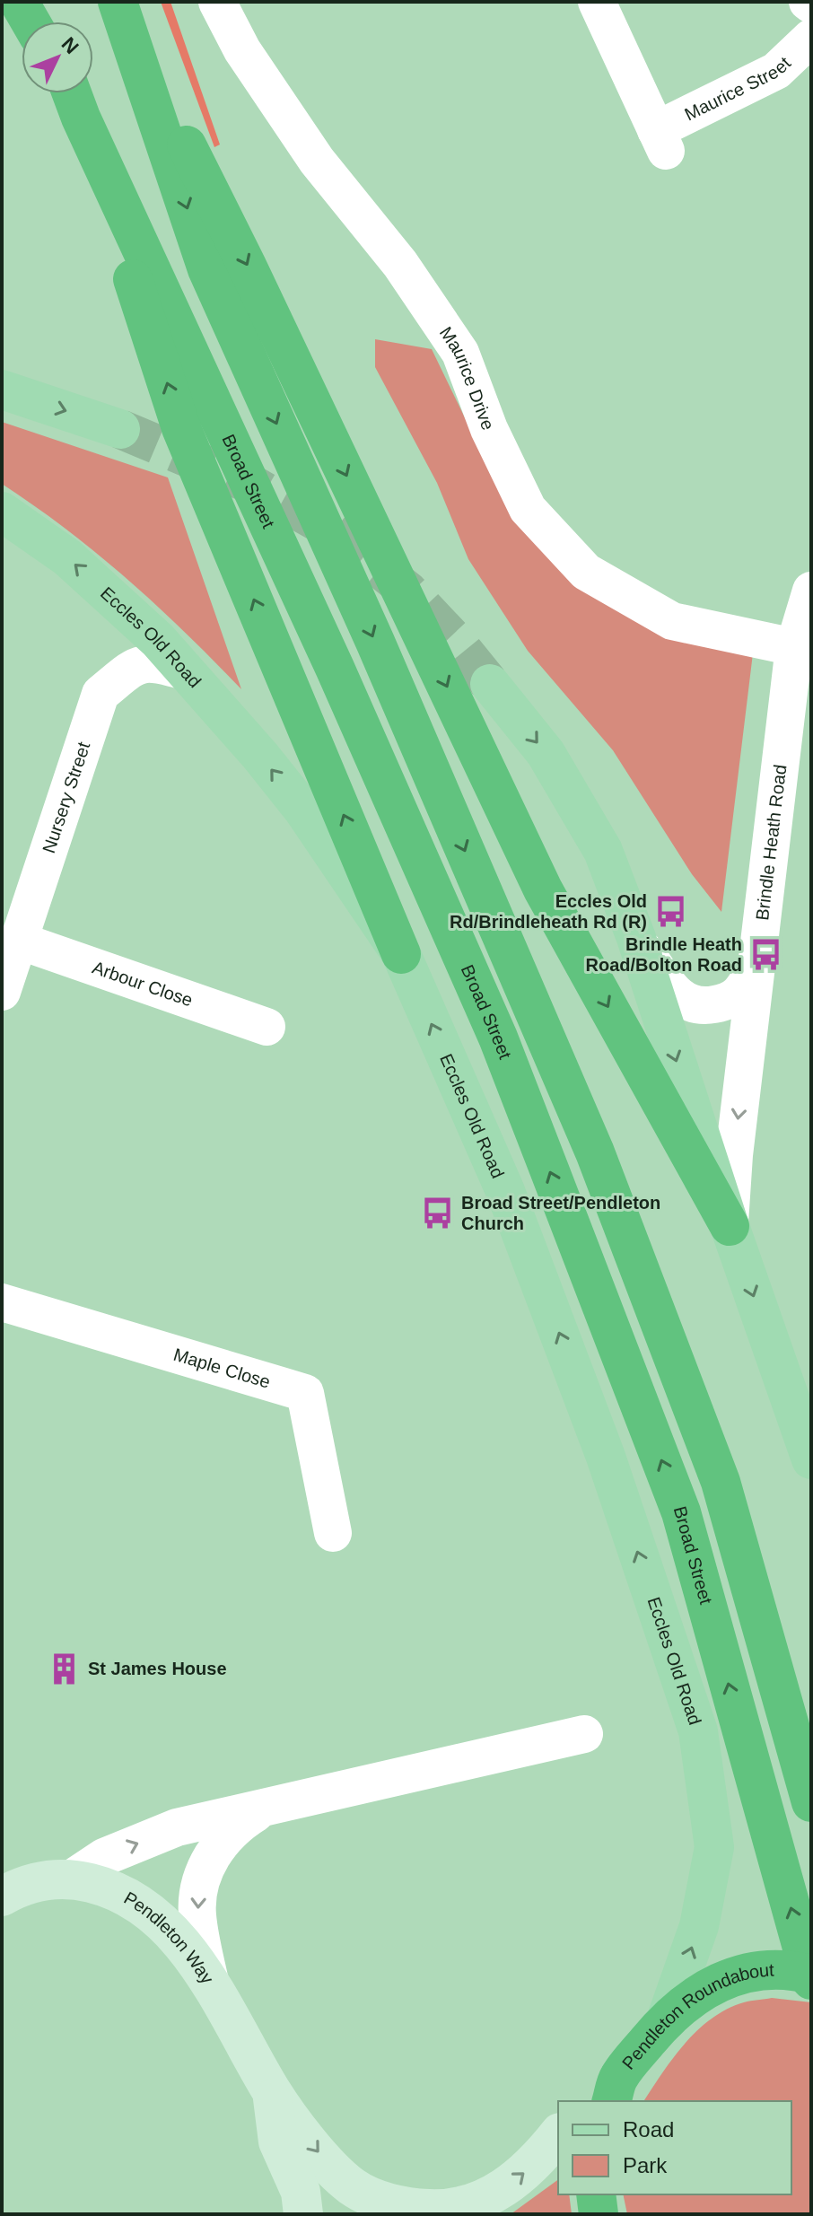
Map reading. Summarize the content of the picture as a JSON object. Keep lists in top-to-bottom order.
{
  "streets": {
    "highway": ["Broad Street", "Pendleton Roundabout"],
    "main road": ["Eccles Old Road"],
    "street": [
      "Maurice Street",
      "Maurice Drive",
      "Nursery Street",
      "Brindle Heath Road",
      "Arbour Close",
      "Maple Close",
      "Pendleton Way"
    ]
  },
  "crossings": [
    ["Maurice Drive", "Brindle Heath Road"],
    ["Broad Street", "Pendleton Roundabout"],
    ["Eccles Old Road", "Nursery Street"],
    ["Eccles Old Road", "Pendleton Roundabout"],
    ["Nursery Street", "Arbour Close"]
  ],
  "one_way": ["Brindle Heath Road"],
  "places": {
    "bus stop": ["Eccles Old Rd/Brindleheath Rd (R)", "Brindle Heath Road/Bolton Road", "Broad Street/Pendleton Church"],
    "building": ["St James House"]
  },
  "legend": ["Road", "Park"],
  "north": "top right"
}
